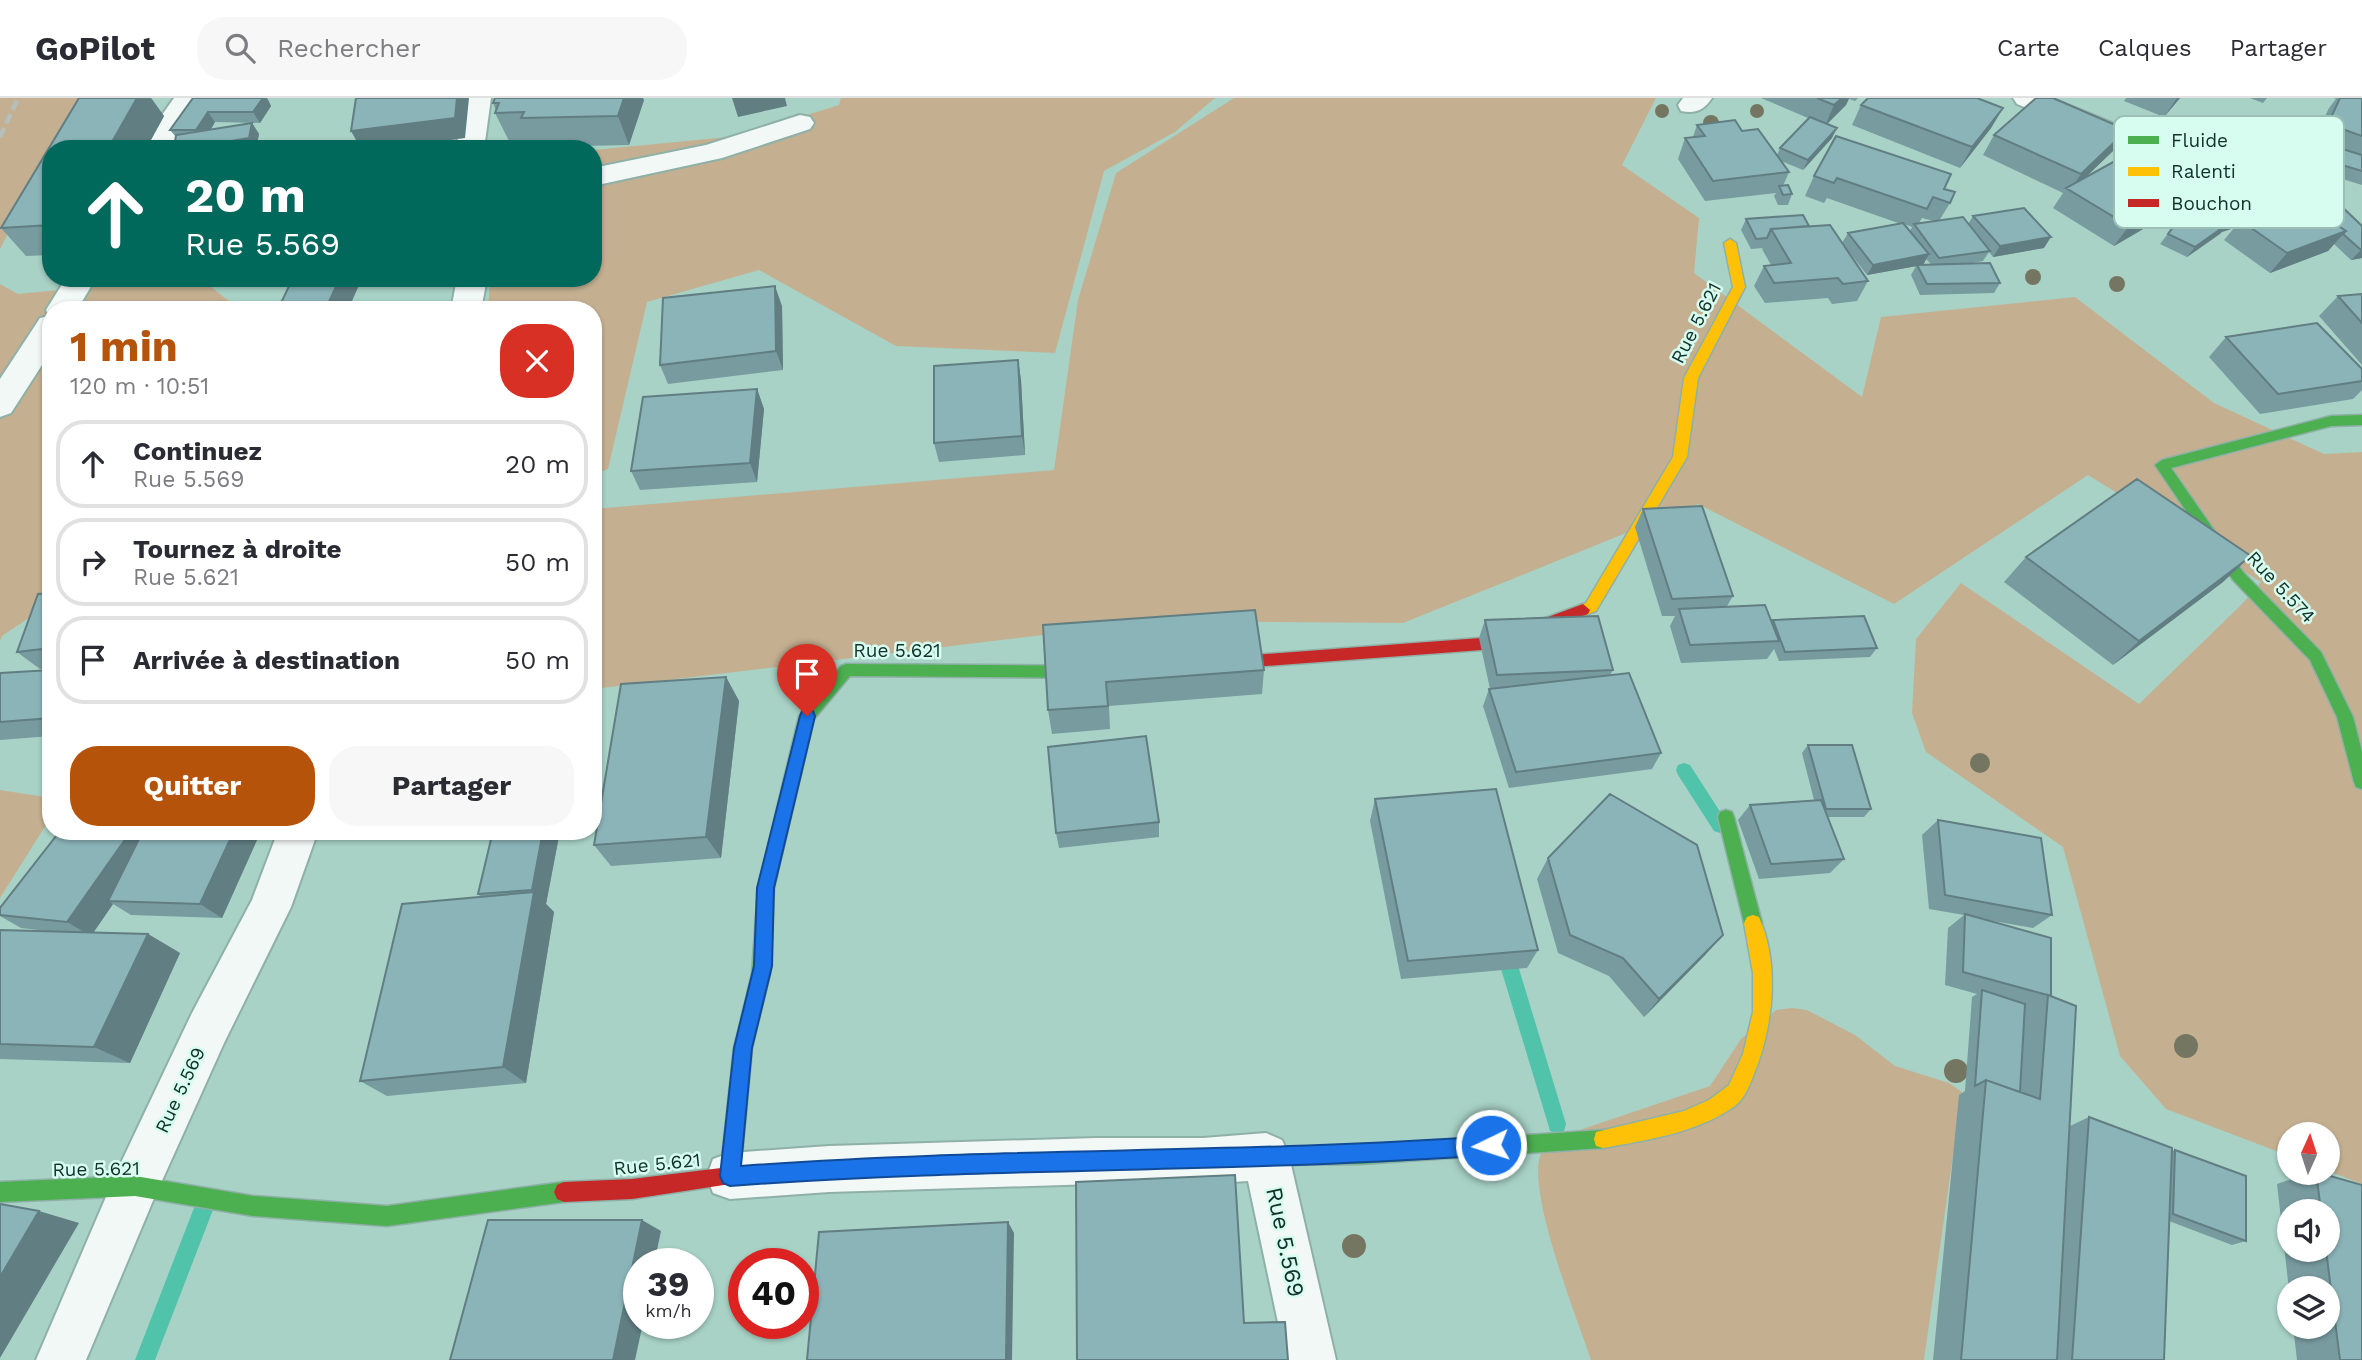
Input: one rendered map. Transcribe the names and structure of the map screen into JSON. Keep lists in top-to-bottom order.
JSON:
{
  "streets": {
    "street": ["Rue 5.621", "Rue 5.574", "Rue 5.569"]
  },
  "crossings": [
    ["Rue 5.621", "Rue 5.569"]
  ],
  "legend": ["Fluide", "Ralenti", "Bouchon"],
  "north": "top",
  "page": {
    "header": "GoPilot",
    "search": "Rechercher",
    "nav": ["Carte", "Calques", "Partager"],
    "turn": ["20 m", "Rue 5.569"],
    "heading": ["1 min", "120 m · 10:51"],
    "list": [
      {
        "name": "Continuez",
        "note": "Rue 5.569",
        "value": "20 m"
      },
      {
        "name": "Tournez à droite",
        "note": "Rue 5.621",
        "value": "50 m"
      },
      {
        "name": "Arrivée à destination",
        "value": "50 m"
      }
    ],
    "buttons": ["Quitter", "Partager"],
    "speed": "39 km/h",
    "limit": "40"
  }
}
